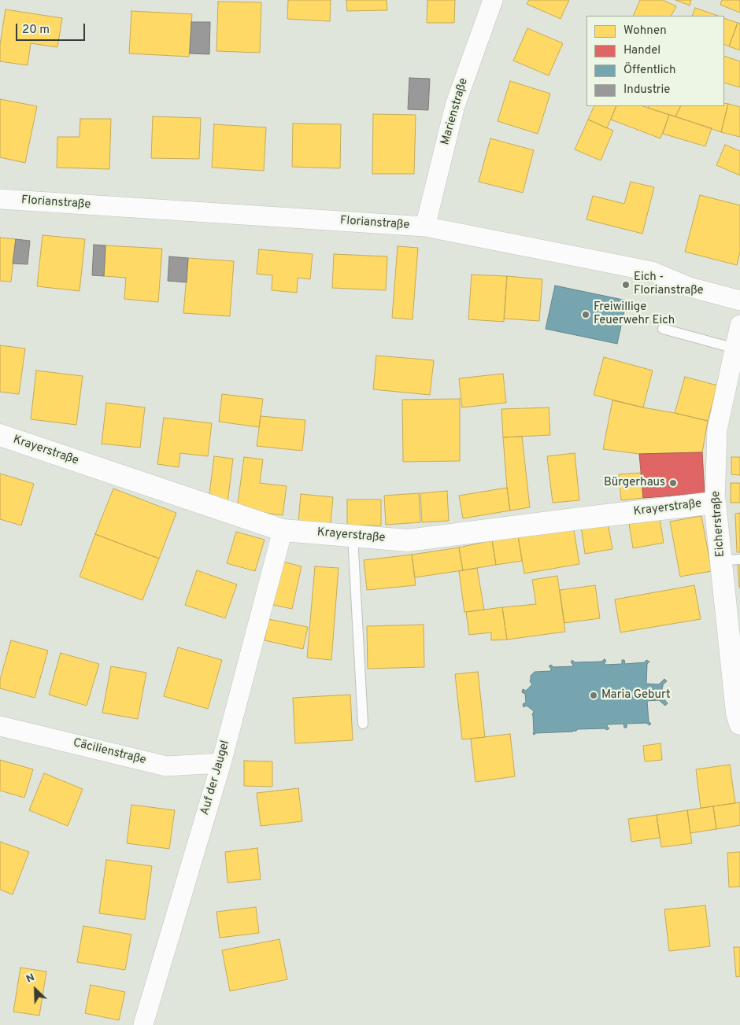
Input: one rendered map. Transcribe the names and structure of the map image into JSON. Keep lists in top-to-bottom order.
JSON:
{
  "streets": {
    "street": [
      "Marienstraße",
      "Florianstraße",
      "Krayerstraße",
      "Eicherstraße",
      "Cäcilienstraße",
      "Auf der Jaugel"
    ]
  },
  "crossings": [
    ["Marienstraße", "Florianstraße"],
    ["Krayerstraße", "Eicherstraße"],
    ["Krayerstraße", "Auf der Jaugel"],
    ["Cäcilienstraße", "Auf der Jaugel"]
  ],
  "places": [
    "Eich - Florianstraße",
    "Freiwillige Feuerwehr Eich",
    "Bürgerhaus",
    "Maria Geburt"
  ],
  "legend": [
    "Wohnen",
    "Handel",
    "Öffentlich",
    "Industrie"
  ],
  "scale_bar": "20 m",
  "north": "top left"
}
